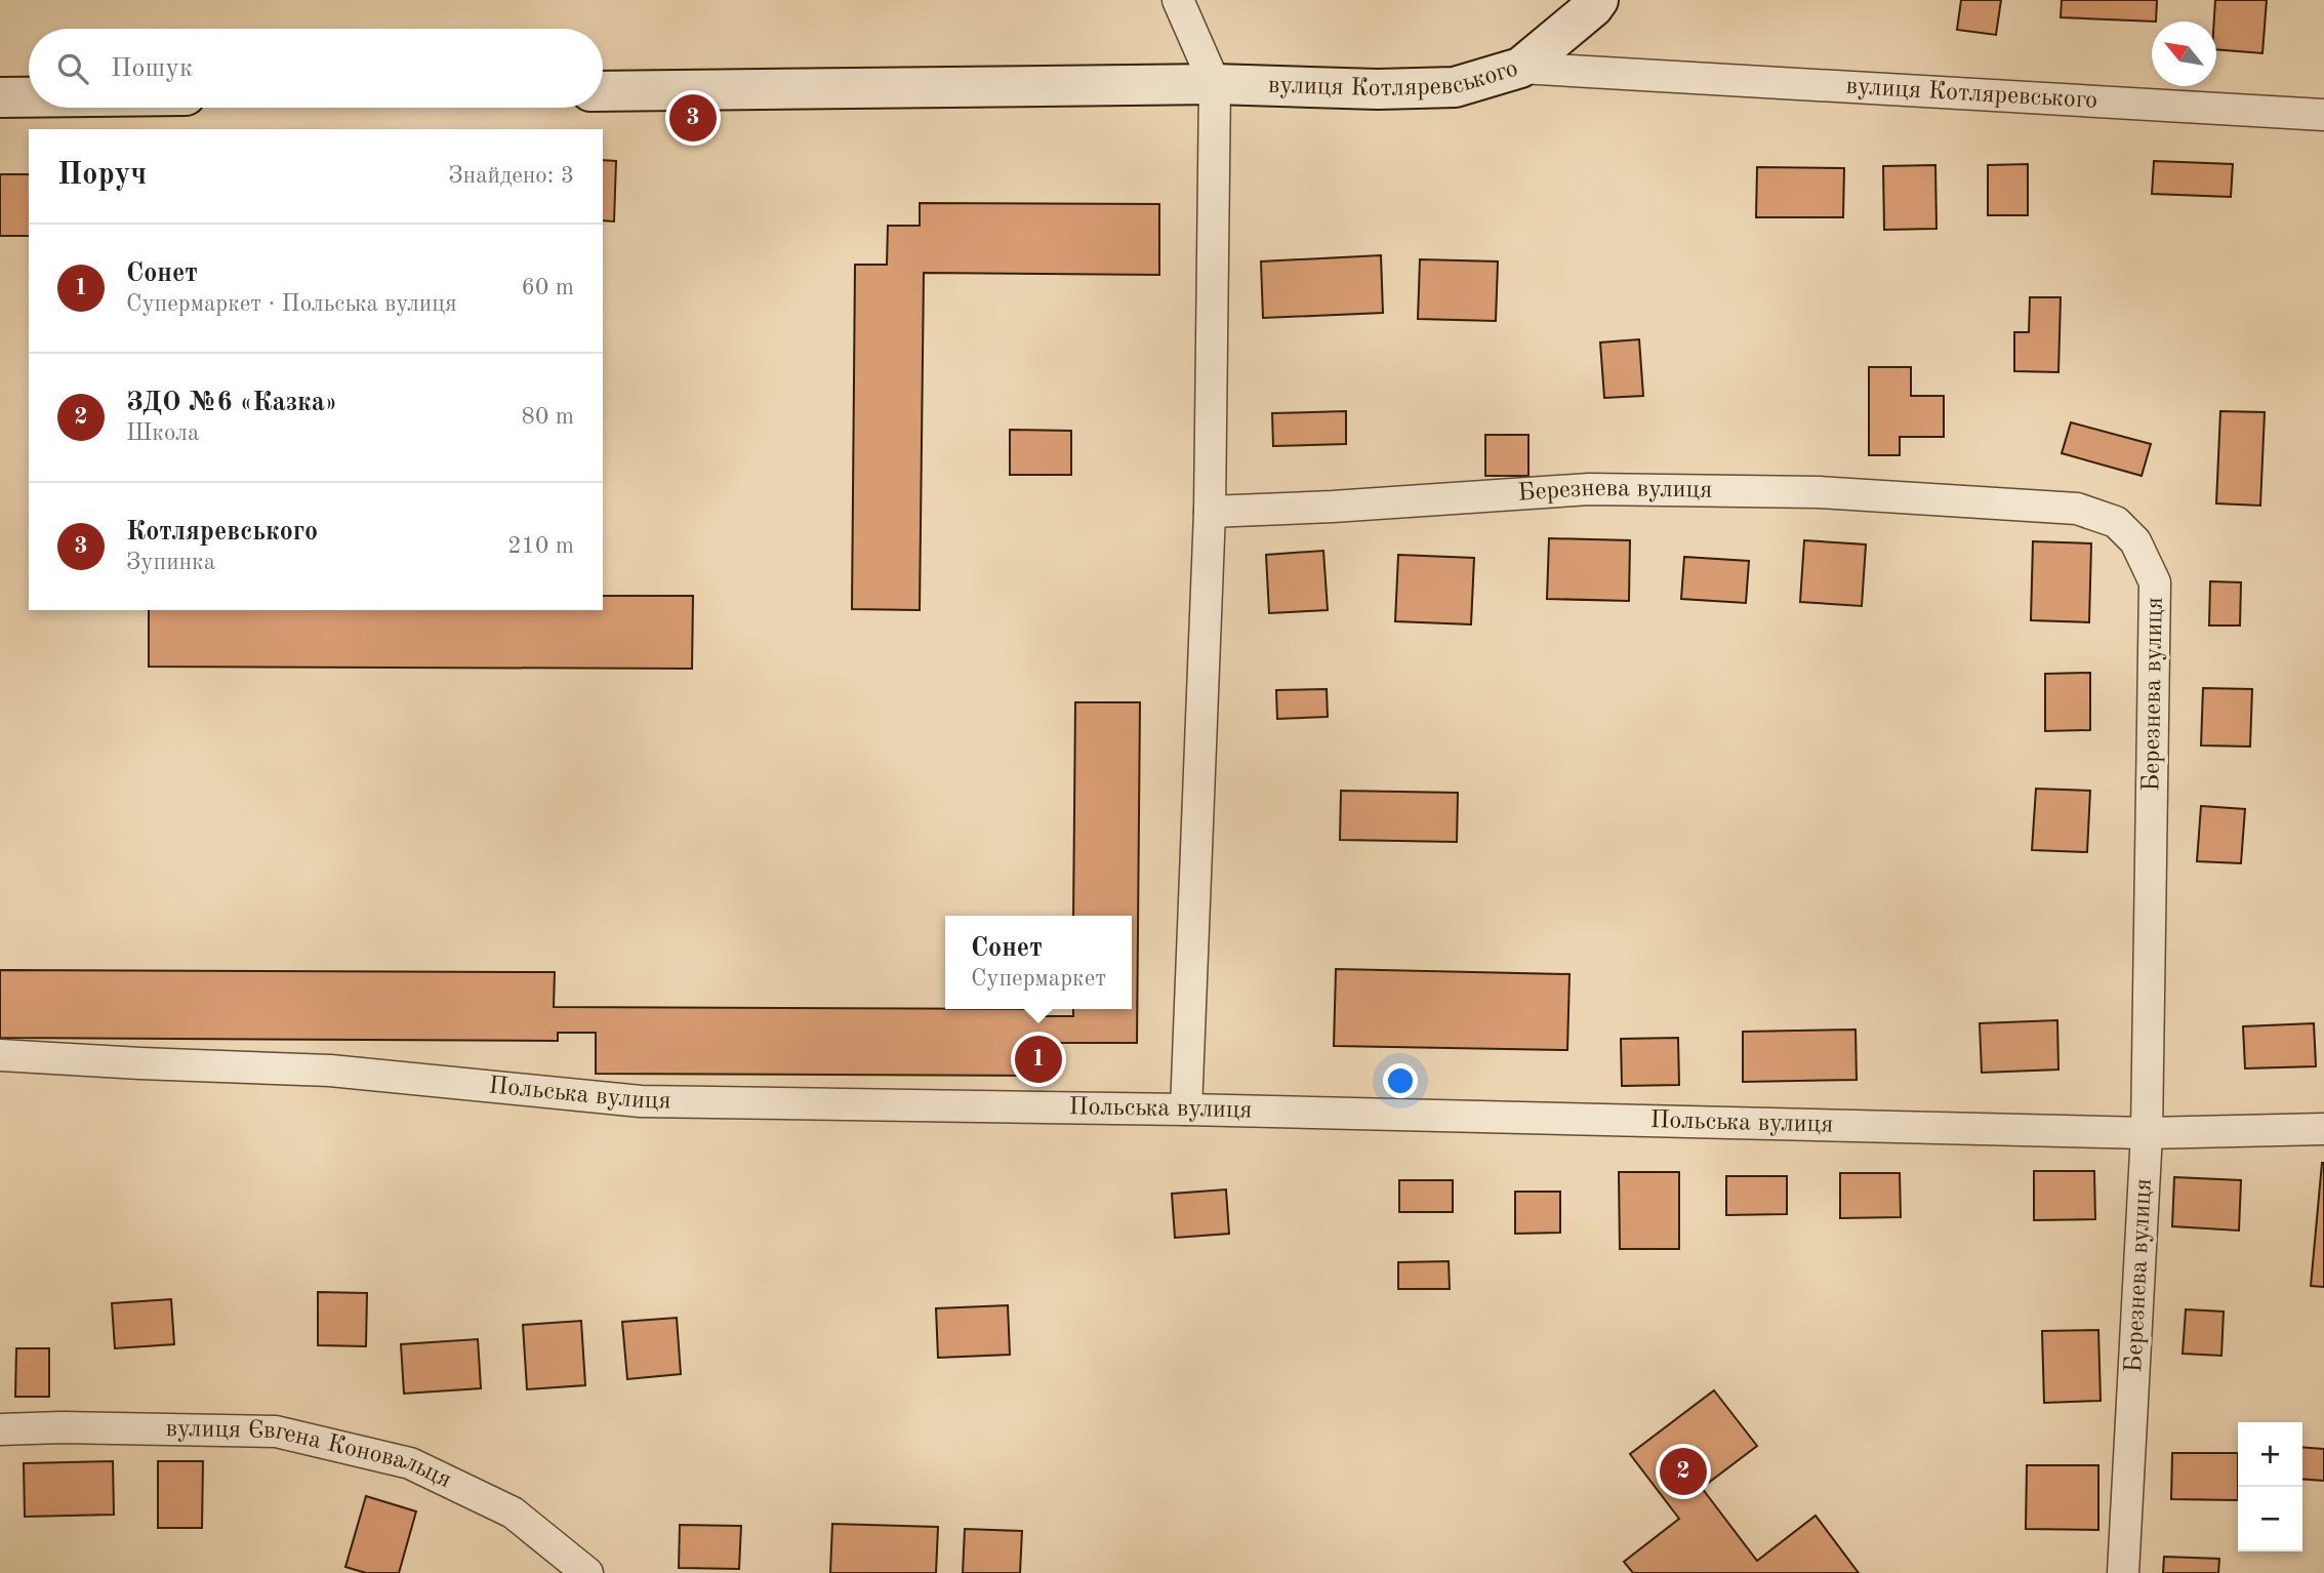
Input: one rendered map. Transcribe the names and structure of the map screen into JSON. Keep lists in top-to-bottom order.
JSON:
{
  "streets": {
    "main road": ["вулиця Котляревського"],
    "street": ["Березнева вулиця", "Польська вулиця", "вулиця Євгена Коновальця"]
  },
  "crossings": [
    ["Березнева вулиця", "Польська вулиця"]
  ],
  "north": "top left",
  "page": {
    "search": "Пошук",
    "pins": ["3", "1", "2"],
    "heading": ["Поруч", "Знайдено: 3"],
    "list": [
      {
        "mark": "1",
        "name": "Сонет",
        "note": "Супермаркет · Польська вулиця",
        "value": "60 m"
      },
      {
        "mark": "2",
        "name": "ЗДО №6 «Казка»",
        "note": "Школа",
        "value": "80 m"
      },
      {
        "mark": "3",
        "name": "Котляревського",
        "note": "Зупинка",
        "value": "210 m"
      }
    ],
    "popup": ["Сонет", "Супермаркет"],
    "map_buttons": ["+", "−"]
  }
}
